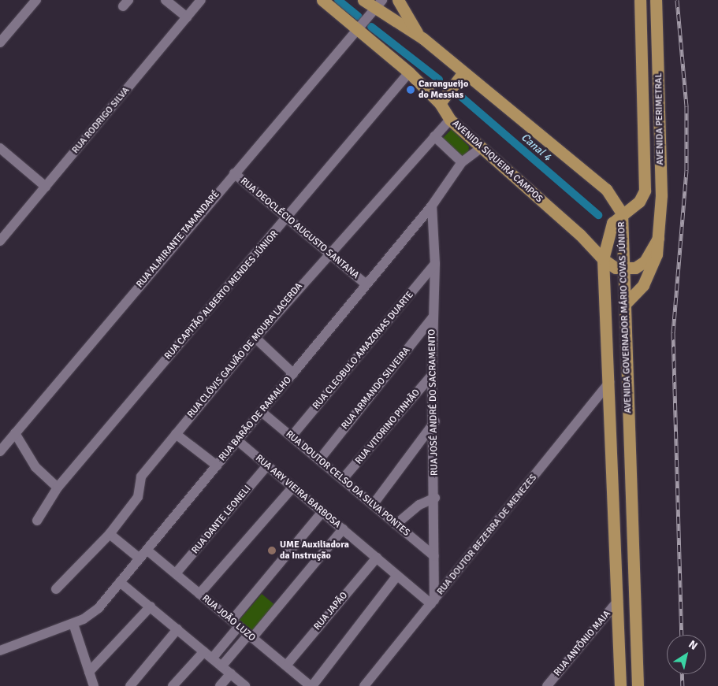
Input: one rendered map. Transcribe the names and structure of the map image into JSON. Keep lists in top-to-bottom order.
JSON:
{
  "streets": {
    "main road": ["AVENIDA PERIMETRAL", "AVENIDA SIQUEIRA CAMPOS", "AVENIDA GOVERNADOR MÁRIO COVAS JÚNIOR"],
    "street": [
      "RUA RODRIGO SILVA",
      "RUA DEOCLÉCIO AUGUSTO SANTANA",
      "RUA ALMIRANTE TAMANDARÉ",
      "RUA CAPITÃO ALBERTO MENDES JÚNIOR",
      "RUA CLÓVIS GALVÃO DE MOURA LACERDA",
      "RUA CLEOBULO AMAZONAS DUARTE",
      "RUA ARMANDO SILVEIRA",
      "RUA JOSÉ ANDRÉ DO SACRAMENTO",
      "RUA BARÃO DE RAMALHO",
      "RUA VITORINO PINHÃO",
      "RUA DOUTOR CELSO DA SILVA PONTES",
      "RUA ARY VIEIRA BARBOSA",
      "RUA DANTE LEONELI",
      "RUA DOUTOR BEZERRA DE MENEZES",
      "RUA JAPÃO",
      "RUA JOÃO LUZO",
      "RUA ANTÔNIO MAIA"
    ]
  },
  "crossings": [
    ["AVENIDA PERIMETRAL", "AVENIDA GOVERNADOR MÁRIO COVAS JÚNIOR"],
    ["AVENIDA SIQUEIRA CAMPOS", "RUA ALMIRANTE TAMANDARÉ"],
    ["AVENIDA SIQUEIRA CAMPOS", "RUA CAPITÃO ALBERTO MENDES JÚNIOR"],
    ["AVENIDA SIQUEIRA CAMPOS", "AVENIDA GOVERNADOR MÁRIO COVAS JÚNIOR"],
    ["AVENIDA SIQUEIRA CAMPOS", "RUA CLÓVIS GALVÃO DE MOURA LACERDA"],
    ["AVENIDA SIQUEIRA CAMPOS", "RUA BARÃO DE RAMALHO"],
    ["RUA DEOCLÉCIO AUGUSTO SANTANA", "RUA ALMIRANTE TAMANDARÉ"],
    ["RUA DEOCLÉCIO AUGUSTO SANTANA", "RUA CAPITÃO ALBERTO MENDES JÚNIOR"],
    ["RUA DEOCLÉCIO AUGUSTO SANTANA", "RUA CLÓVIS GALVÃO DE MOURA LACERDA"],
    ["RUA DEOCLÉCIO AUGUSTO SANTANA", "RUA BARÃO DE RAMALHO"],
    ["AVENIDA GOVERNADOR MÁRIO COVAS JÚNIOR", "RUA DOUTOR BEZERRA DE MENEZES"],
    ["AVENIDA GOVERNADOR MÁRIO COVAS JÚNIOR", "RUA ANTÔNIO MAIA"],
    ["RUA CLEOBULO AMAZONAS DUARTE", "RUA JOSÉ ANDRÉ DO SACRAMENTO"],
    ["RUA CLEOBULO AMAZONAS DUARTE", "RUA DOUTOR CELSO DA SILVA PONTES"],
    ["RUA ARMANDO SILVEIRA", "RUA JOSÉ ANDRÉ DO SACRAMENTO"],
    ["RUA ARMANDO SILVEIRA", "RUA DOUTOR CELSO DA SILVA PONTES"],
    ["RUA JOSÉ ANDRÉ DO SACRAMENTO", "RUA BARÃO DE RAMALHO"],
    ["RUA JOSÉ ANDRÉ DO SACRAMENTO", "RUA VITORINO PINHÃO"],
    ["RUA JOSÉ ANDRÉ DO SACRAMENTO", "RUA DOUTOR CELSO DA SILVA PONTES"],
    ["RUA JOSÉ ANDRÉ DO SACRAMENTO", "RUA ARY VIEIRA BARBOSA"],
    ["RUA JOSÉ ANDRÉ DO SACRAMENTO", "RUA DOUTOR BEZERRA DE MENEZES"],
    ["RUA BARÃO DE RAMALHO", "RUA DOUTOR CELSO DA SILVA PONTES"],
    ["RUA BARÃO DE RAMALHO", "RUA ARY VIEIRA BARBOSA"],
    ["RUA BARÃO DE RAMALHO", "RUA JOÃO LUZO"],
    ["RUA VITORINO PINHÃO", "RUA DOUTOR CELSO DA SILVA PONTES"],
    ["RUA ARY VIEIRA BARBOSA", "RUA DANTE LEONELI"],
    ["RUA ARY VIEIRA BARBOSA", "RUA DOUTOR BEZERRA DE MENEZES"],
    ["RUA ARY VIEIRA BARBOSA", "RUA JAPÃO"],
    ["RUA DANTE LEONELI", "RUA JOÃO LUZO"],
    ["RUA JAPÃO", "RUA JOÃO LUZO"]
  ],
  "water": ["Canal 4"],
  "places": ["Carangueijo do Messias", "UME Auxiliadora da Instrução"],
  "north": "top right"
}
